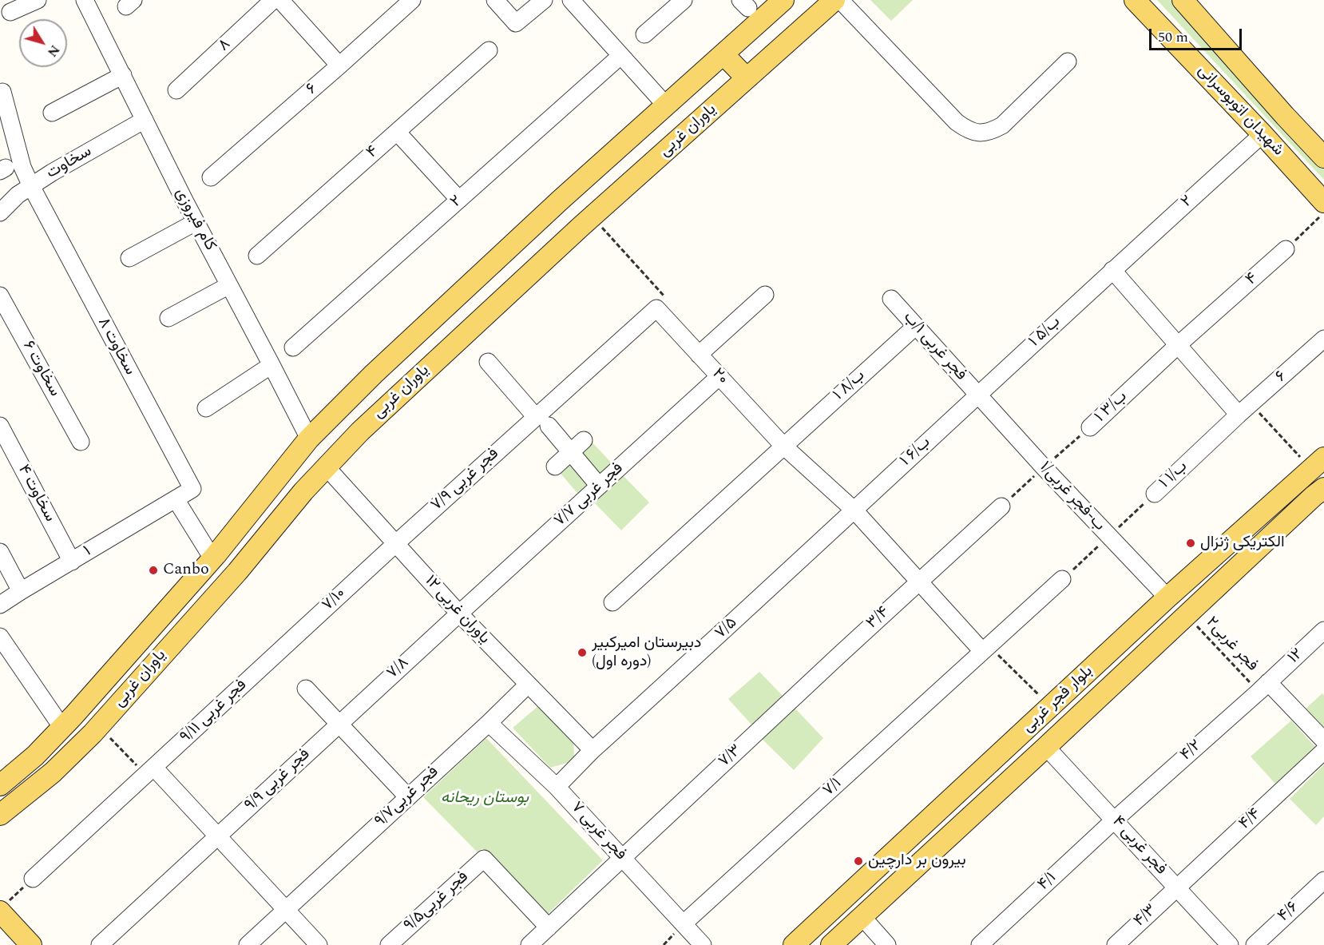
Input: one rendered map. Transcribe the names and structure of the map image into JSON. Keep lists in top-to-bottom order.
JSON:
{
  "streets": {
    "main road": ["شهیدان اتوبوسرانی", "یاوران غربی", "بلوار فجر غربی"],
    "street": [
      "۸",
      "۶",
      "۴",
      "سخاوت",
      "۲",
      "کام فیروزی",
      "۱ ب/۵",
      "سخاوت ۸",
      "فجر غربی ۱/ب",
      "سخاوت ۶",
      "۲۰",
      "۱ ب/۸",
      "۱ ب/۳",
      "۱ ب/۶",
      "۱ ب/۱",
      "۷/۹ فجر غربی",
      "سخاوت ۴",
      "۷/۷ فجر غربی",
      "۱/ب-فجر غربی",
      "۱",
      "۷/۱۰",
      "۱۲ یاوران غربی",
      "۳/۴",
      "۷/۵",
      "۱۲",
      "۷/۸",
      "۹/۱۱ فجر غربی",
      "۴/۲",
      "۷/۳",
      "۹/۹ فجر غربی",
      "۷/۱",
      "فجر غربی۹/۷",
      "۴/۴",
      "۷ فجر غربی",
      "۴ فجر غربی",
      "۴/۱",
      "فجر غربی۹/۵",
      "۴/۶",
      "۴/۳"
    ],
    "path": ["فجر غربی۲"]
  },
  "crossings": [
    ["۶", "۱ ب/۱"],
    ["شهیدان اتوبوسرانی", "۲"],
    ["یاوران غربی", "کام فیروزی"],
    ["یاوران غربی", "۱۲ یاوران غربی"],
    ["۴", "۱ ب/۳"],
    ["سخاوت", "کام فیروزی"],
    ["سخاوت", "سخاوت ۸"],
    ["۲", "۱ ب/۵"],
    ["۱ ب/۵", "فجر غربی ۱/ب"],
    ["۱ ب/۵", "۱ ب/۶"],
    ["۱ ب/۵", "۱/ب-فجر غربی"],
    ["سخاوت ۸", "۱"],
    ["فجر غربی ۱/ب", "۱ ب/۸"],
    ["فجر غربی ۱/ب", "۱ ب/۶"],
    ["فجر غربی ۱/ب", "۱/ب-فجر غربی"],
    ["۲۰", "۱ ب/۸"],
    ["۲۰", "۱ ب/۶"],
    ["۲۰", "۷/۹ فجر غربی"],
    ["۲۰", "۷/۷ فجر غربی"],
    ["۲۰", "۳/۴"],
    ["۲۰", "۷/۵"],
    ["۲۰", "۷/۱"],
    ["۱ ب/۳", "۱/ب-فجر غربی"],
    ["۱ ب/۳", "۳/۴"],
    ["۱ ب/۶", "۱/ب-فجر غربی"],
    ["۱ ب/۶", "۷/۵"],
    ["۱ ب/۱", "۱/ب-فجر غربی"],
    ["۱ ب/۱", "۷/۱"],
    ["۷/۹ فجر غربی", "۷/۱۰"],
    ["۷/۹ فجر غربی", "۱۲ یاوران غربی"],
    ["سخاوت ۴", "۱"],
    ["۷/۷ فجر غربی", "۱۲ یاوران غربی"],
    ["۷/۷ فجر غربی", "۷/۸"],
    ["۱/ب-فجر غربی", "بلوار فجر غربی"],
    ["۷/۱۰", "۱۲ یاوران غربی"],
    ["۷/۱۰", "۹/۱۱ فجر غربی"],
    ["۱۲ یاوران غربی", "۷/۵"],
    ["۱۲ یاوران غربی", "۷/۸"],
    ["۱۲ یاوران غربی", "فجر غربی۹/۷"],
    ["۳/۴", "۷/۳"],
    ["۷/۵", "۷ فجر غربی"],
    ["فجر غربی۲", "۱۲"],
    ["فجر غربی۲", "بلوار فجر غربی"],
    ["فجر غربی۲", "۴/۲"],
    ["۱۲", "۴/۲"],
    ["۷/۸", "۹/۹ فجر غربی"],
    ["بلوار فجر غربی", "۴ فجر غربی"],
    ["۴/۲", "۴ فجر غربی"],
    ["۴/۲", "۴/۱"],
    ["۷/۳", "۷ فجر غربی"],
    ["۷/۳", "فجر غربی۹/۵"],
    ["۷/۱", "۷ فجر غربی"],
    ["فجر غربی۹/۷", "۷ فجر غربی"],
    ["۴/۴", "۴ فجر غربی"],
    ["۴/۴", "۴/۳"],
    ["۴ فجر غربی", "۴/۱"],
    ["۴ فجر غربی", "۴/۳"]
  ],
  "parks": ["بوستان ریحانه"],
  "places": [
    "الکتریکی ژنرال",
    "Canbo",
    "دبیرستان امیرکبیر (دوره اول)",
    "بیرون بر دارچین"
  ],
  "scale_bar": "50 m",
  "north": "bottom right"
}
